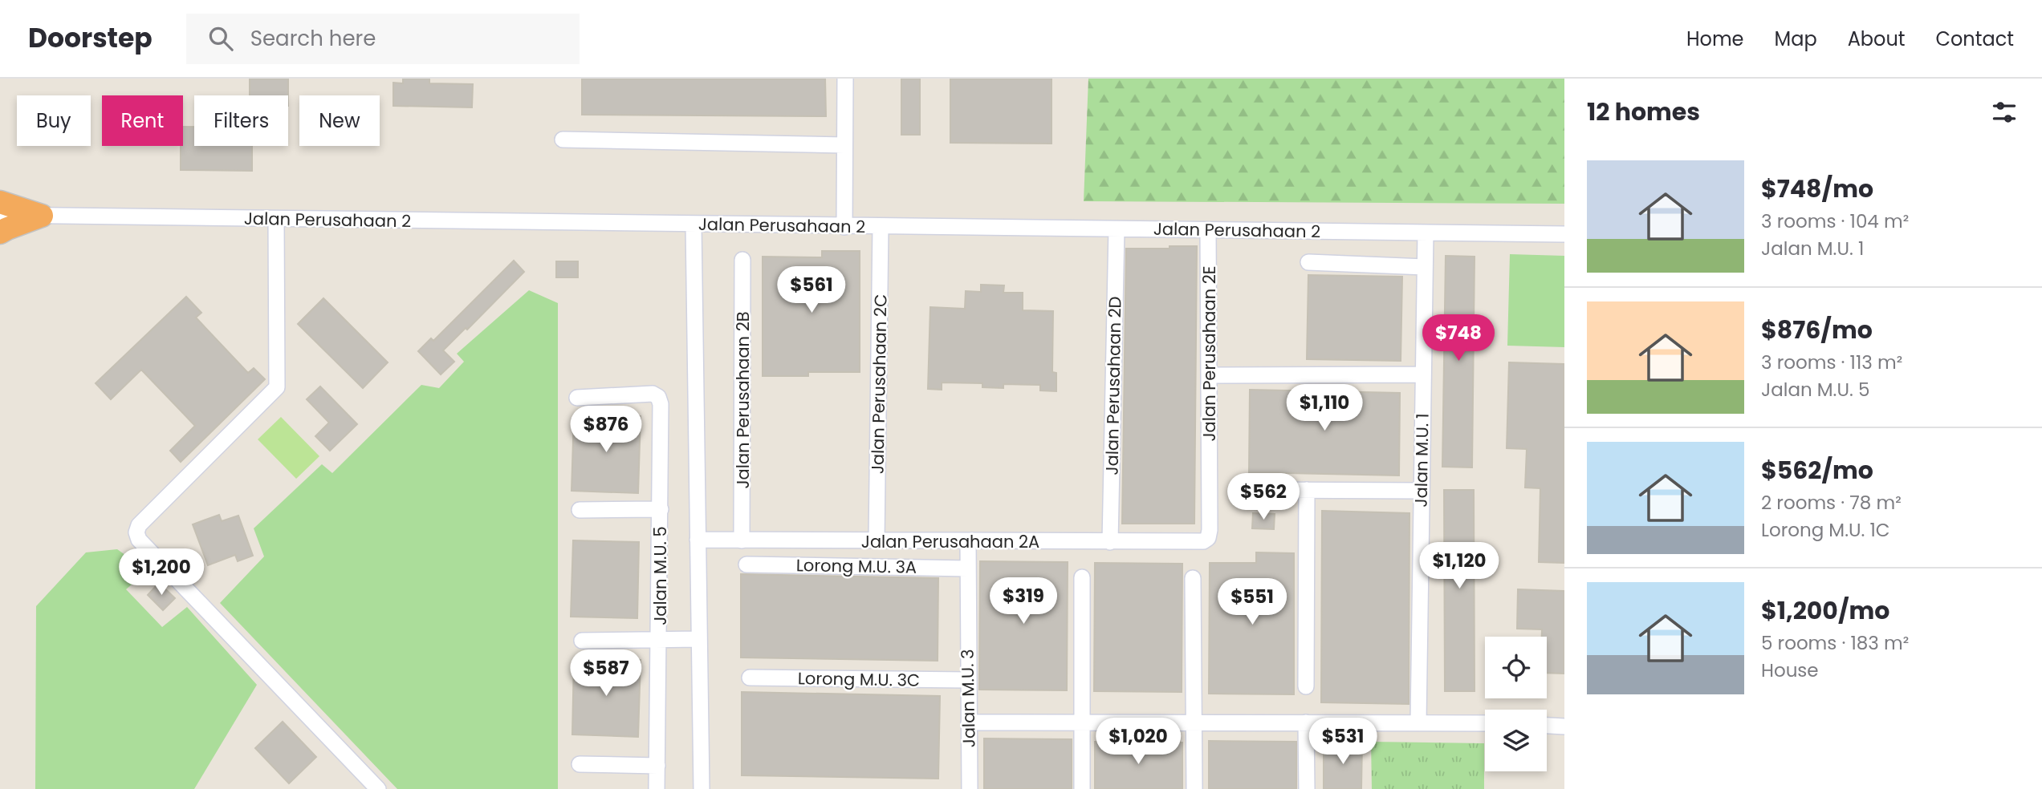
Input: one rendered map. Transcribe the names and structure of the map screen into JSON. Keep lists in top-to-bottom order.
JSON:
{
  "streets": {
    "street": [
      "Jalan Perusahaan 2",
      "Jalan Perusahaan 2E",
      "Jalan Perusahaan 2C",
      "Jalan Perusahaan 2D",
      "Jalan Perusahaan 2B",
      "Jalan M.U. 1",
      "Jalan Perusahaan 2A",
      "Lorong M.U. 3A",
      "Jalan M.U. 5",
      "Lorong M.U. 3C",
      "Jalan M.U. 3"
    ]
  },
  "crossings": [
    ["Jalan Perusahaan 2", "Jalan Perusahaan 2E"],
    ["Jalan Perusahaan 2", "Jalan Perusahaan 2C"],
    ["Jalan Perusahaan 2", "Jalan Perusahaan 2D"],
    ["Jalan Perusahaan 2", "Jalan M.U. 1"],
    ["Jalan Perusahaan 2E", "Jalan Perusahaan 2A"],
    ["Jalan Perusahaan 2C", "Jalan Perusahaan 2A"],
    ["Jalan Perusahaan 2D", "Jalan Perusahaan 2A"],
    ["Jalan Perusahaan 2B", "Jalan Perusahaan 2A"],
    ["Jalan Perusahaan 2A", "Jalan M.U. 3"],
    ["Lorong M.U. 3A", "Jalan M.U. 3"],
    ["Lorong M.U. 3C", "Jalan M.U. 3"]
  ],
  "page": {
    "header": "Doorstep",
    "search": "Search here",
    "nav": [
      "Home",
      "Map",
      "About",
      "Contact"
    ],
    "heading": "12 homes",
    "chip": [
      "Buy",
      "Rent",
      "Filters",
      "New"
    ],
    "list": [
      {
        "name": "$748/mo",
        "note": "3 rooms · 104 m² · Jalan M.U. 1"
      },
      {
        "name": "$876/mo",
        "note": "3 rooms · 113 m² · Jalan M.U. 5"
      },
      {
        "name": "$562/mo",
        "note": "2 rooms · 78 m² · Lorong M.U. 1C"
      },
      {
        "name": "$1,200/mo",
        "note": "5 rooms · 183 m² · House"
      }
    ],
    "price": [
      "$561",
      "$748",
      "$1,110",
      "$876",
      "$562",
      "$1,120",
      "$1,200",
      "$319",
      "$551",
      "$587",
      "$1,020",
      "$531"
    ]
  }
}
